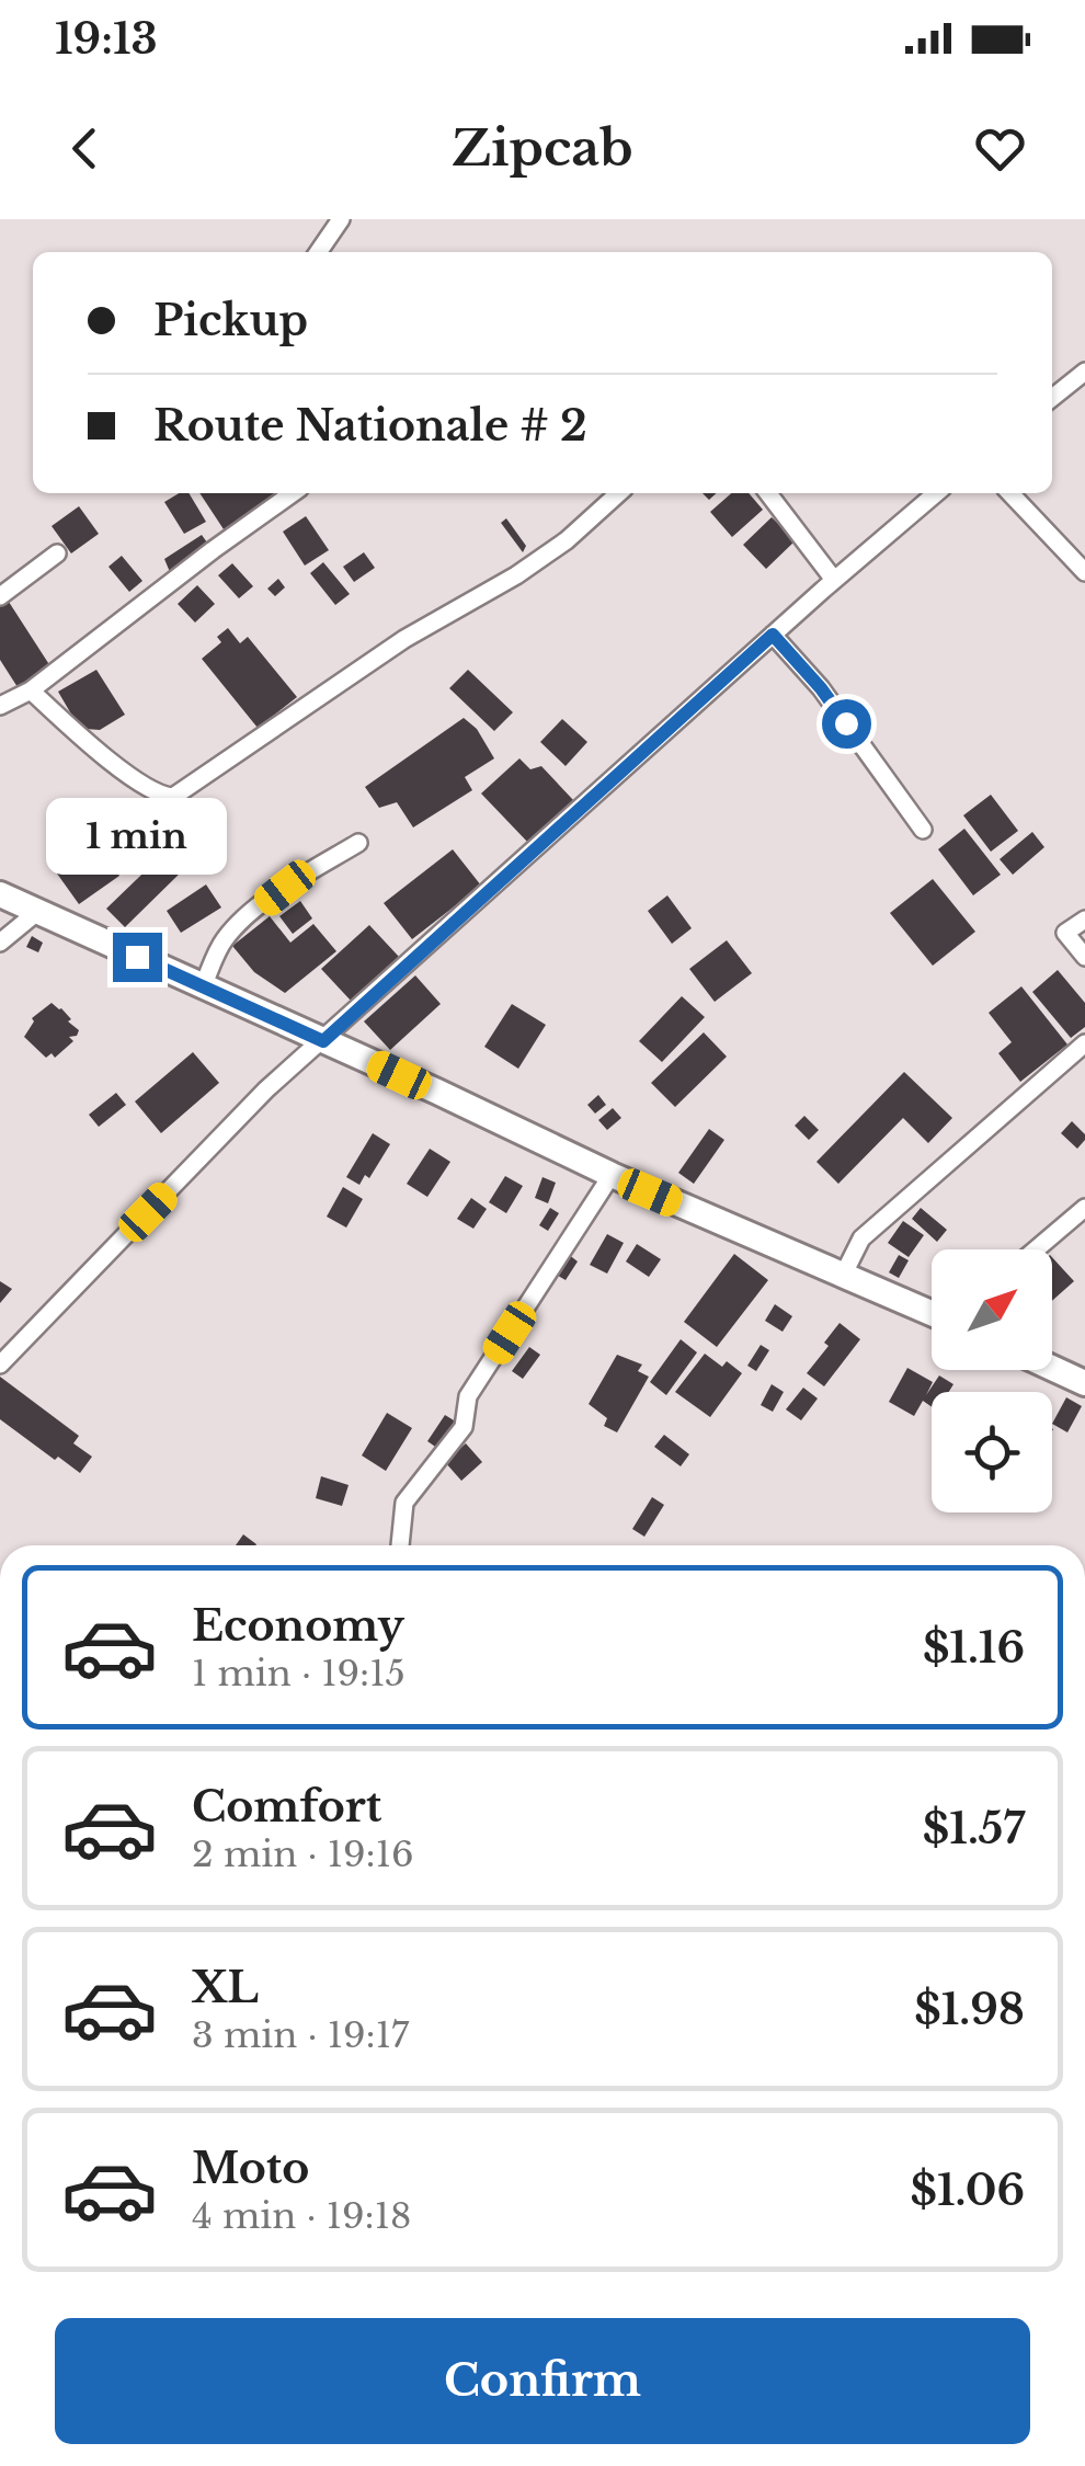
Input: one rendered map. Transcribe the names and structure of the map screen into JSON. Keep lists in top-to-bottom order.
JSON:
{
  "north": "top right",
  "page": {
    "status": "19:13",
    "header": "Zipcab",
    "banner": ["Pickup", "Route Nationale # 2"],
    "bubble": "1 min",
    "list": [
      {
        "name": "Economy",
        "note": "1 min · 19:15",
        "value": "$1.16"
      },
      {
        "name": "Comfort",
        "note": "2 min · 19:16",
        "value": "$1.57"
      },
      {
        "name": "XL",
        "note": "3 min · 19:17",
        "value": "$1.98"
      },
      {
        "name": "Moto",
        "note": "4 min · 19:18",
        "value": "$1.06"
      }
    ],
    "buttons": "Confirm"
  }
}
